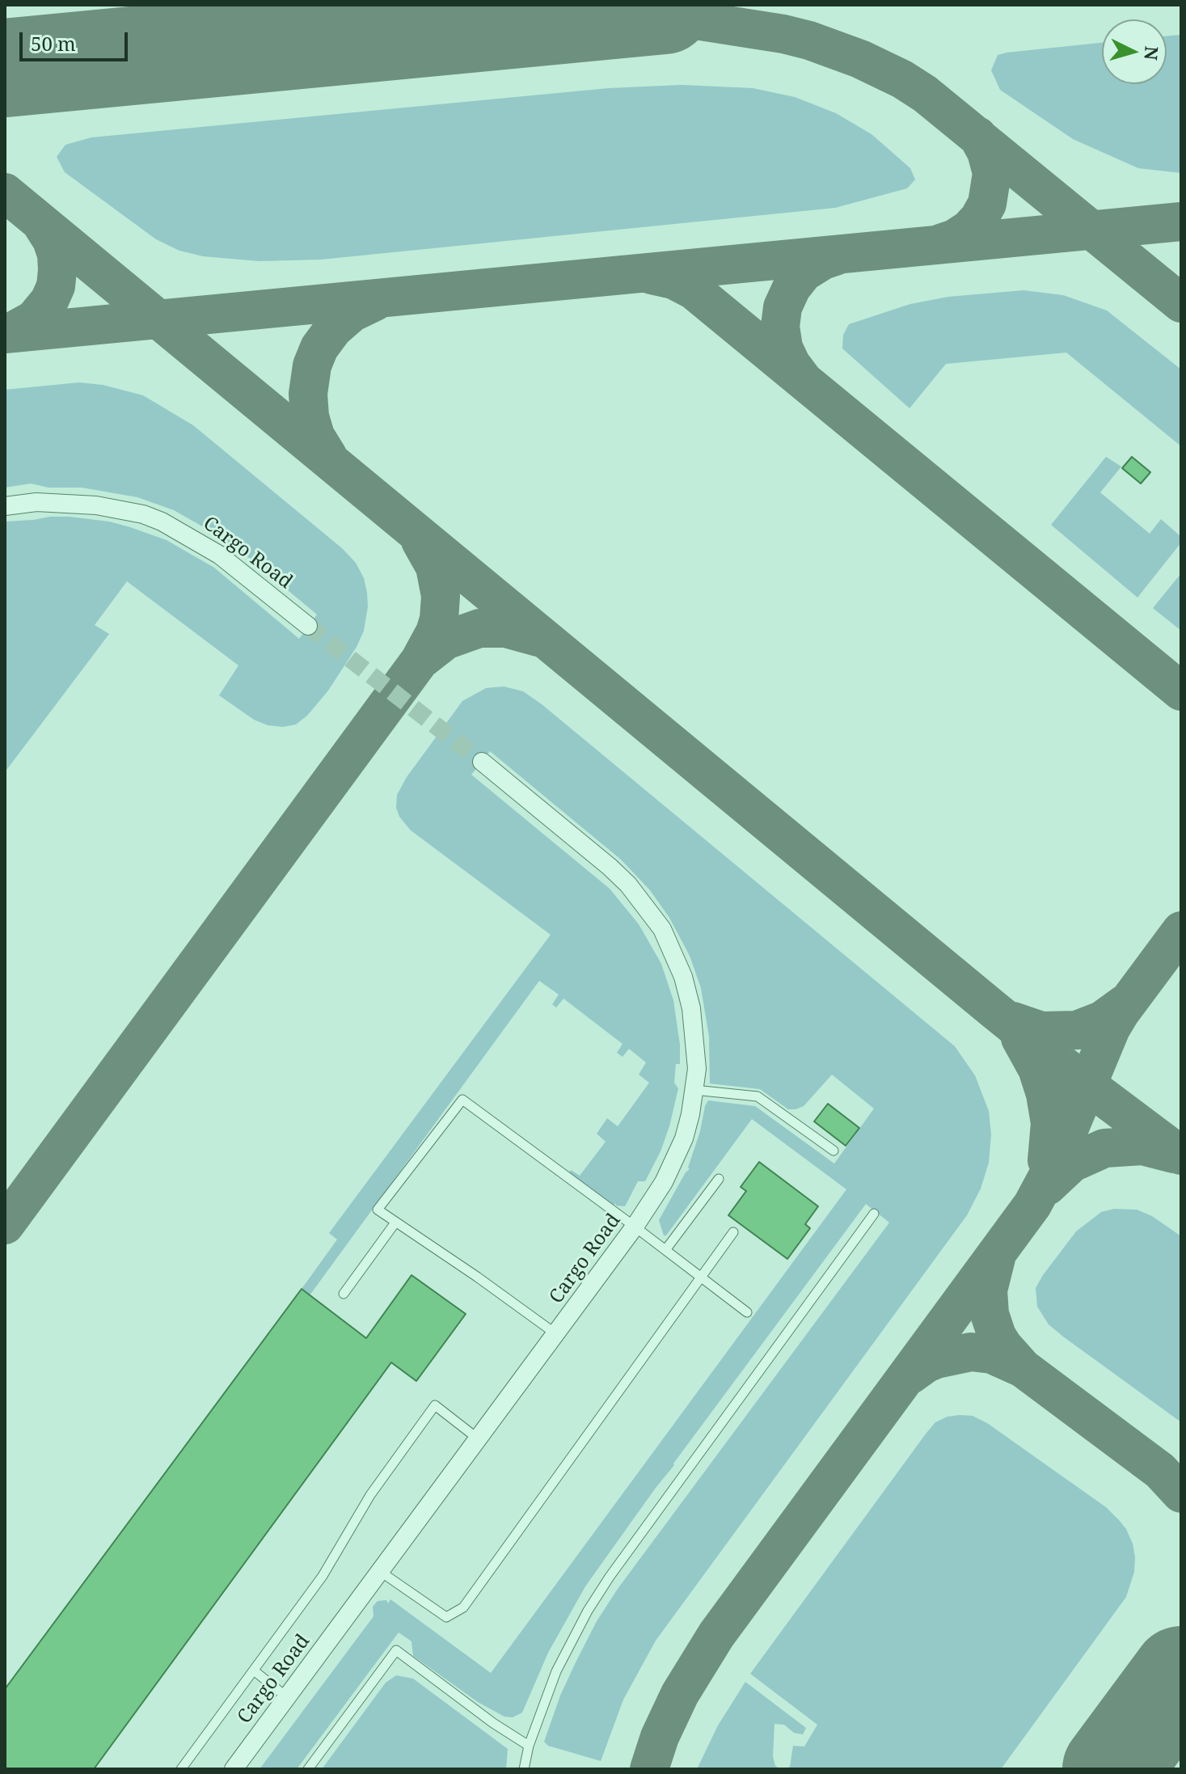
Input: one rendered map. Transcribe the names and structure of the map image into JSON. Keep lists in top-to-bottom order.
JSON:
{
  "streets": {
    "street": ["Cargo Road"]
  },
  "scale_bar": "50 m",
  "north": "right"
}
